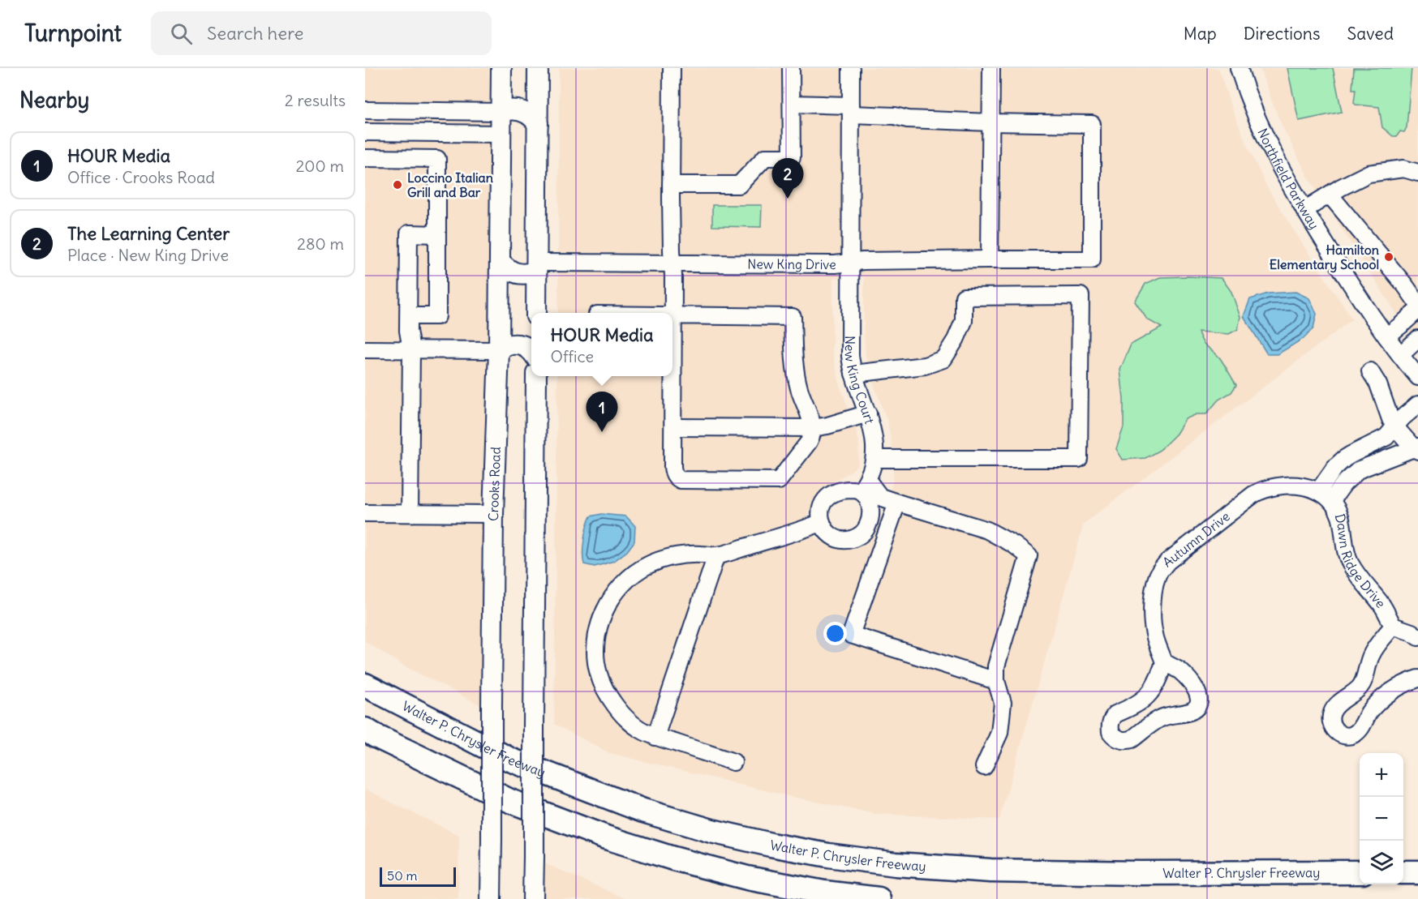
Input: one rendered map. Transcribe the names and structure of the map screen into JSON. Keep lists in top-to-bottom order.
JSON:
{
  "streets": {
    "highway": ["Walter P. Chrysler Freeway"],
    "main road": ["Crooks Road"],
    "street": [
      "Northfield Parkway",
      "New King Drive",
      "New King Court",
      "Autumn Drive",
      "Dawn Ridge Drive"
    ]
  },
  "crossings": [
    ["New King Drive", "New King Court"],
    ["Autumn Drive", "Dawn Ridge Drive"]
  ],
  "places": ["Loccino Italian Grill and Bar", "Hamilton Elementary School"],
  "scale_bar": "50 m",
  "page": {
    "header": "Turnpoint",
    "search": "Search here",
    "nav": ["Map", "Directions", "Saved"],
    "heading": ["Nearby", "2 results"],
    "list": [
      {
        "mark": "1",
        "name": "HOUR Media",
        "note": "Office · Crooks Road",
        "value": "200 m"
      },
      {
        "mark": "2",
        "name": "The Learning Center",
        "note": "Place · New King Drive",
        "value": "280 m"
      }
    ],
    "pins": ["2", "1"],
    "popup": ["HOUR Media", "Office"],
    "map_buttons": ["+", "−"],
    "scale": "50 m"
  }
}
